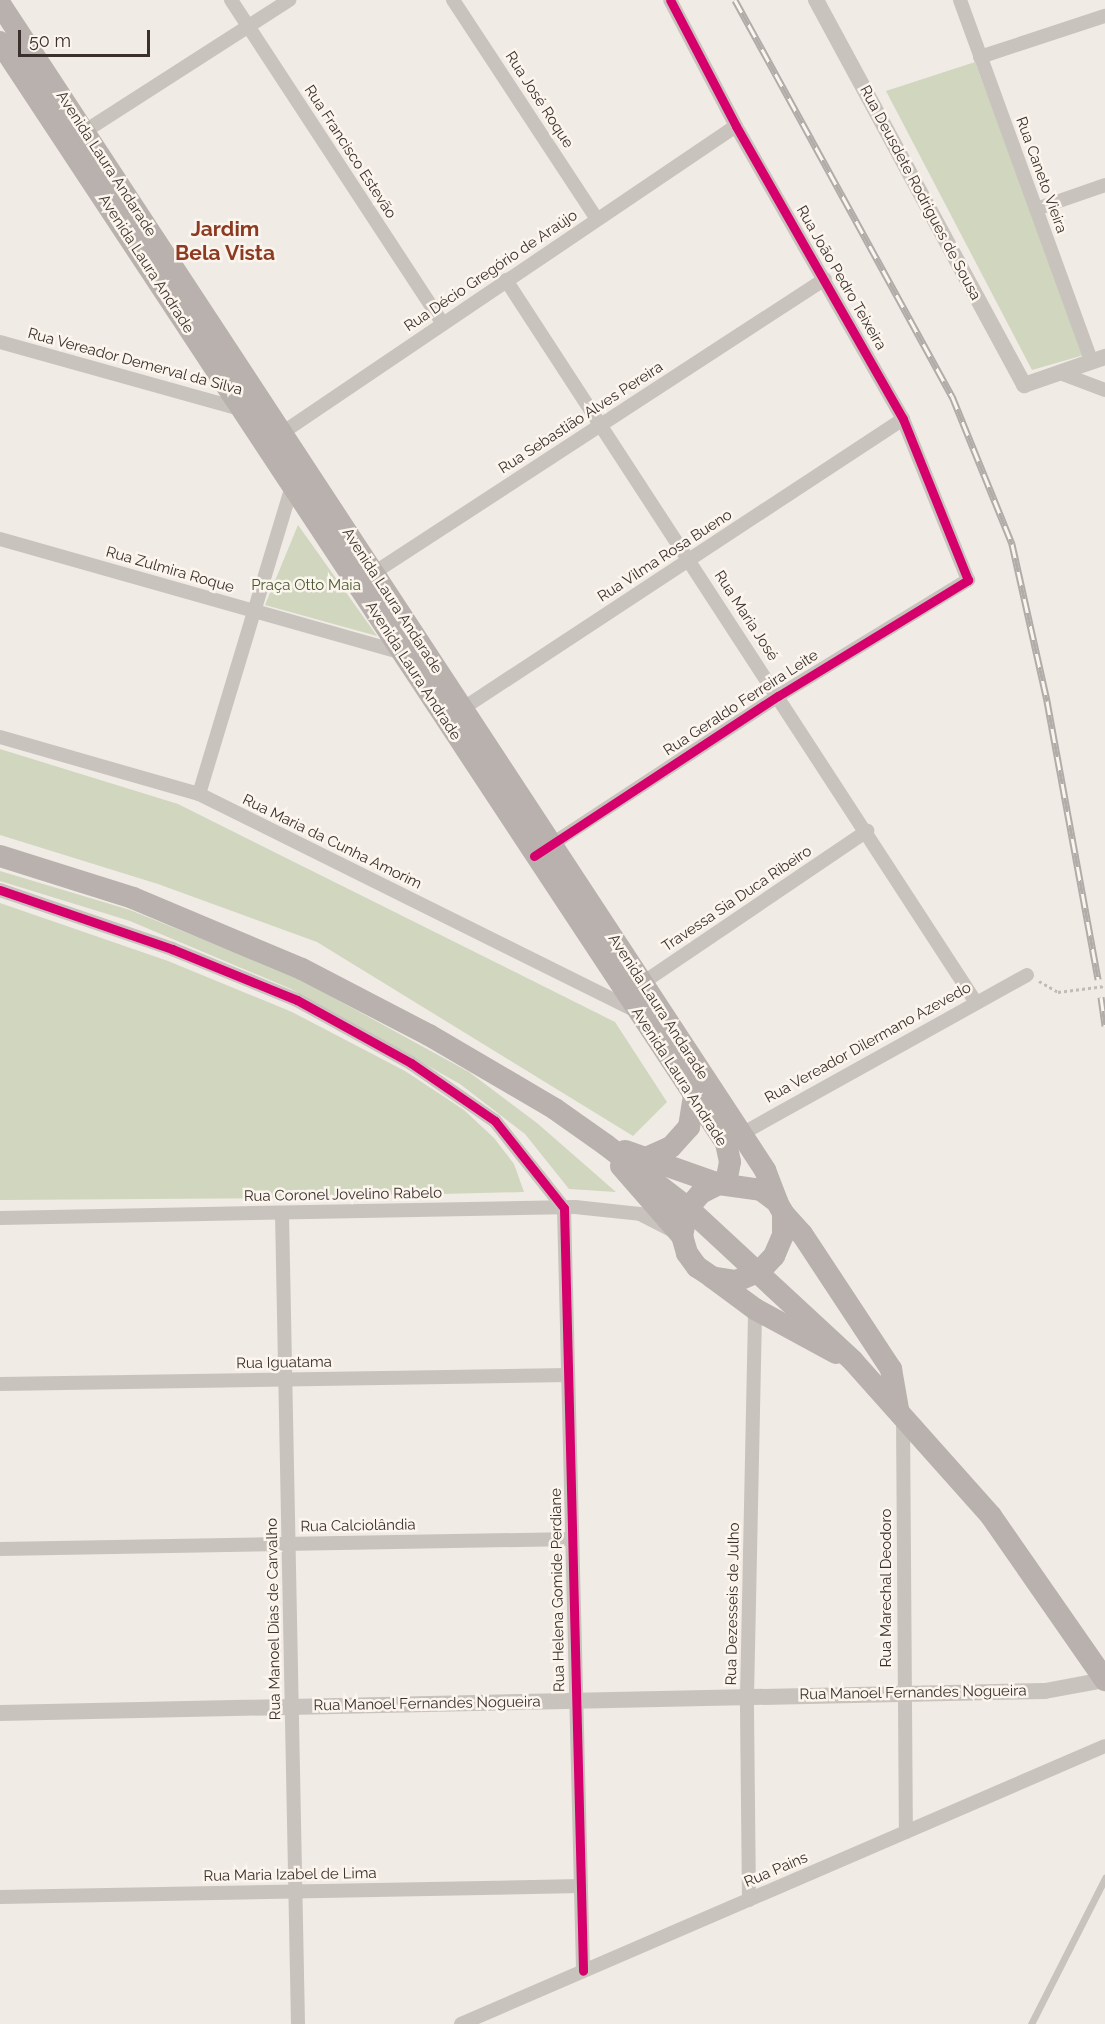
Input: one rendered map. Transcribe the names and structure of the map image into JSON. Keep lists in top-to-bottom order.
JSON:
{
  "streets": {
    "main road": ["Avenida Laura Andarade", "Avenida Laura Andrade"],
    "street": [
      "Rua José Roque",
      "Rua Francisco Estevão",
      "Rua Caneto Vieira",
      "Rua Deusdete Rodrigues de Sousa",
      "Rua Décio Gregório de Araújo",
      "Rua João Pedro Teixeira",
      "Rua Vereador Demerval da Silva",
      "Rua Sebastião Alves Pereira",
      "Rua Vilma Rosa Bueno",
      "Rua Zulmira Roque",
      "Rua Maria José",
      "Rua Geraldo Ferreira Leite",
      "Rua Maria da Cunha Amorim",
      "Travessa Sia Duca Ribeiro",
      "Rua Vereador Dilermano Azevedo",
      "Rua Coronel Jovelino Rabelo",
      "Rua Iguatama",
      "Rua Calciolândia",
      "Rua Marechal Deodoro",
      "Rua Helena Gomide Perdiane",
      "Rua Dezesseis de Julho",
      "Rua Manoel Dias de Carvalho",
      "Rua Manoel Fernandes Nogueira",
      "Rua Pains",
      "Rua Maria Izabel de Lima"
    ]
  },
  "crossings": [
    ["Rua José Roque", "Rua Décio Gregório de Araújo"],
    ["Rua Francisco Estevão", "Rua Décio Gregório de Araújo"],
    ["Avenida Laura Andarade", "Avenida Laura Andrade"],
    ["Avenida Laura Andarade", "Rua Décio Gregório de Araújo"],
    ["Avenida Laura Andarade", "Rua Vereador Demerval da Silva"],
    ["Avenida Laura Andarade", "Rua Sebastião Alves Pereira"],
    ["Avenida Laura Andarade", "Rua Vilma Rosa Bueno"],
    ["Avenida Laura Andarade", "Rua Geraldo Ferreira Leite"],
    ["Avenida Laura Andarade", "Rua Maria da Cunha Amorim"],
    ["Avenida Laura Andarade", "Travessa Sia Duca Ribeiro"],
    ["Avenida Laura Andarade", "Rua Vereador Dilermano Azevedo"],
    ["Avenida Laura Andrade", "Rua Décio Gregório de Araújo"],
    ["Avenida Laura Andrade", "Rua Sebastião Alves Pereira"],
    ["Avenida Laura Andrade", "Rua Vilma Rosa Bueno"],
    ["Avenida Laura Andrade", "Rua Zulmira Roque"],
    ["Avenida Laura Andrade", "Rua Maria da Cunha Amorim"],
    ["Avenida Laura Andrade", "Travessa Sia Duca Ribeiro"],
    ["Avenida Laura Andrade", "Rua Vereador Dilermano Azevedo"],
    ["Rua Décio Gregório de Araújo", "Rua João Pedro Teixeira"],
    ["Rua Décio Gregório de Araújo", "Rua Maria José"],
    ["Rua João Pedro Teixeira", "Rua Sebastião Alves Pereira"],
    ["Rua João Pedro Teixeira", "Rua Vilma Rosa Bueno"],
    ["Rua João Pedro Teixeira", "Rua Geraldo Ferreira Leite"],
    ["Rua Sebastião Alves Pereira", "Rua Maria José"],
    ["Rua Vilma Rosa Bueno", "Rua Maria José"],
    ["Rua Maria José", "Rua Geraldo Ferreira Leite"],
    ["Rua Maria José", "Travessa Sia Duca Ribeiro"],
    ["Rua Maria José", "Rua Vereador Dilermano Azevedo"],
    ["Rua Maria da Cunha Amorim", "Travessa Sia Duca Ribeiro"],
    ["Rua Coronel Jovelino Rabelo", "Rua Helena Gomide Perdiane"],
    ["Rua Coronel Jovelino Rabelo", "Rua Manoel Dias de Carvalho"],
    ["Rua Iguatama", "Rua Helena Gomide Perdiane"],
    ["Rua Iguatama", "Rua Manoel Dias de Carvalho"],
    ["Rua Calciolândia", "Rua Helena Gomide Perdiane"],
    ["Rua Calciolândia", "Rua Manoel Dias de Carvalho"],
    ["Rua Marechal Deodoro", "Rua Manoel Fernandes Nogueira"],
    ["Rua Marechal Deodoro", "Rua Pains"],
    ["Rua Helena Gomide Perdiane", "Rua Manoel Fernandes Nogueira"],
    ["Rua Helena Gomide Perdiane", "Rua Pains"],
    ["Rua Helena Gomide Perdiane", "Rua Maria Izabel de Lima"],
    ["Rua Dezesseis de Julho", "Rua Manoel Fernandes Nogueira"],
    ["Rua Dezesseis de Julho", "Rua Pains"],
    ["Rua Manoel Dias de Carvalho", "Rua Manoel Fernandes Nogueira"],
    ["Rua Manoel Dias de Carvalho", "Rua Maria Izabel de Lima"]
  ],
  "districts": ["Jardim Bela Vista"],
  "parks": ["Praça Otto Maia"],
  "scale_bar": "50 m"
}
